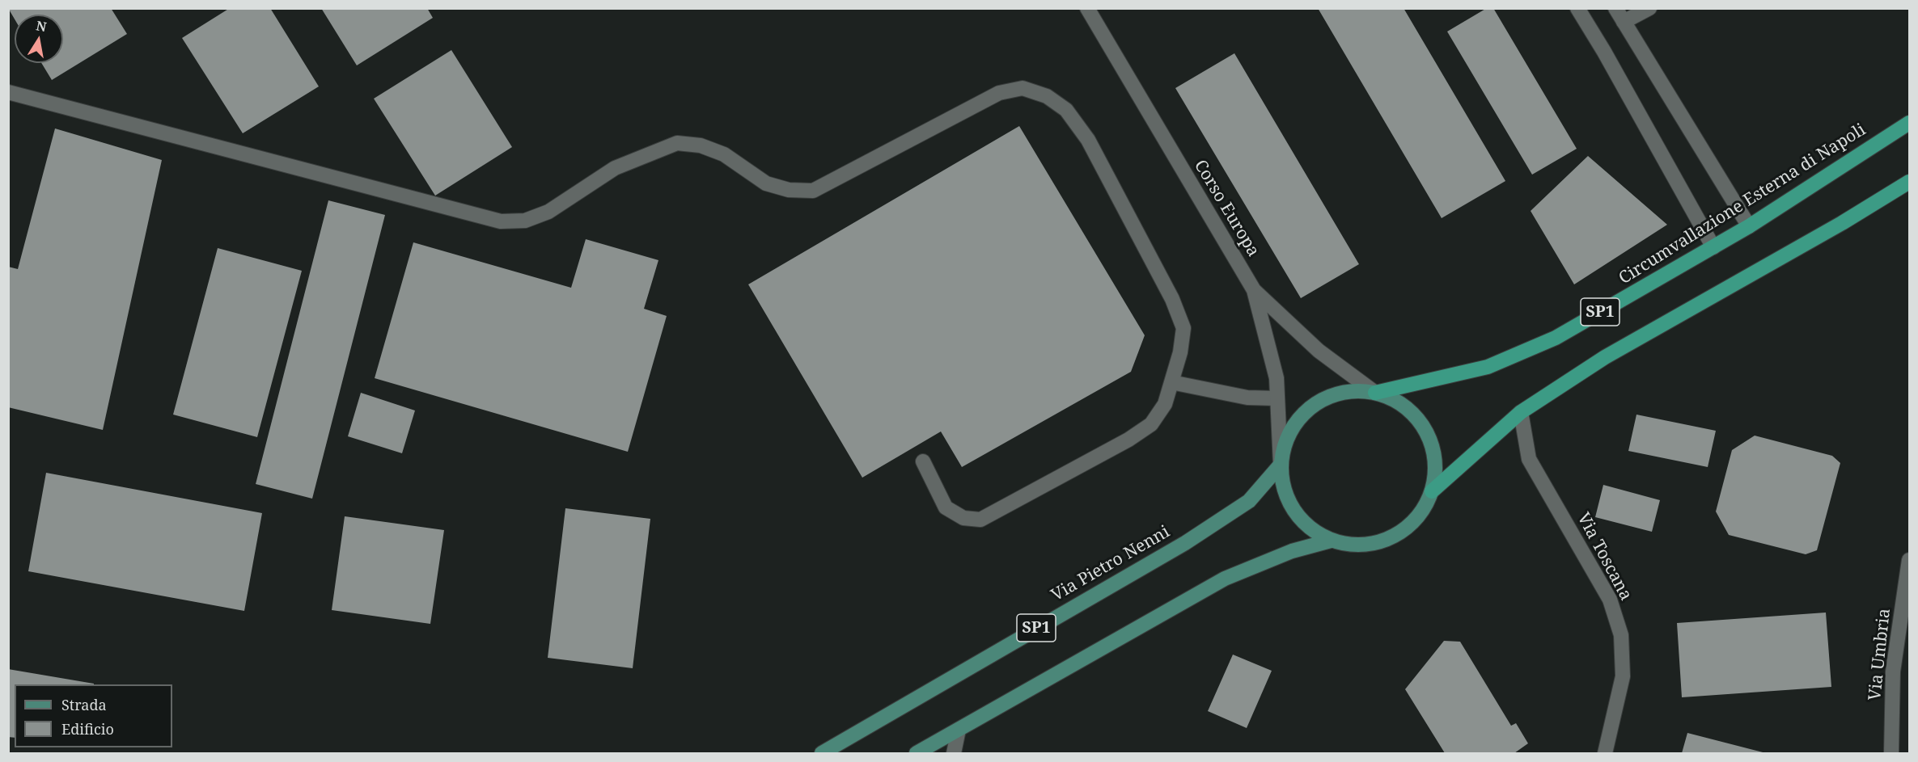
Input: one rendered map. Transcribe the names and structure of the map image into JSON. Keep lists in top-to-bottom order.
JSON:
{
  "streets": {
    "highway": ["Circumvallazione Esterna di Napoli", "SP1"],
    "main road": ["Via Pietro Nenni"],
    "street": ["Corso Europa", "Via Toscana", "Via Umbria"]
  },
  "crossings": [
    ["Circumvallazione Esterna di Napoli", "Corso Europa"],
    ["Circumvallazione Esterna di Napoli", "SP1"],
    ["Circumvallazione Esterna di Napoli", "Via Pietro Nenni"],
    ["Corso Europa", "SP1"],
    ["Corso Europa", "Via Pietro Nenni"],
    ["SP1", "Via Toscana"],
    ["SP1", "Via Pietro Nenni"]
  ],
  "legend": ["Strada", "Edificio"],
  "north": "top"
}
